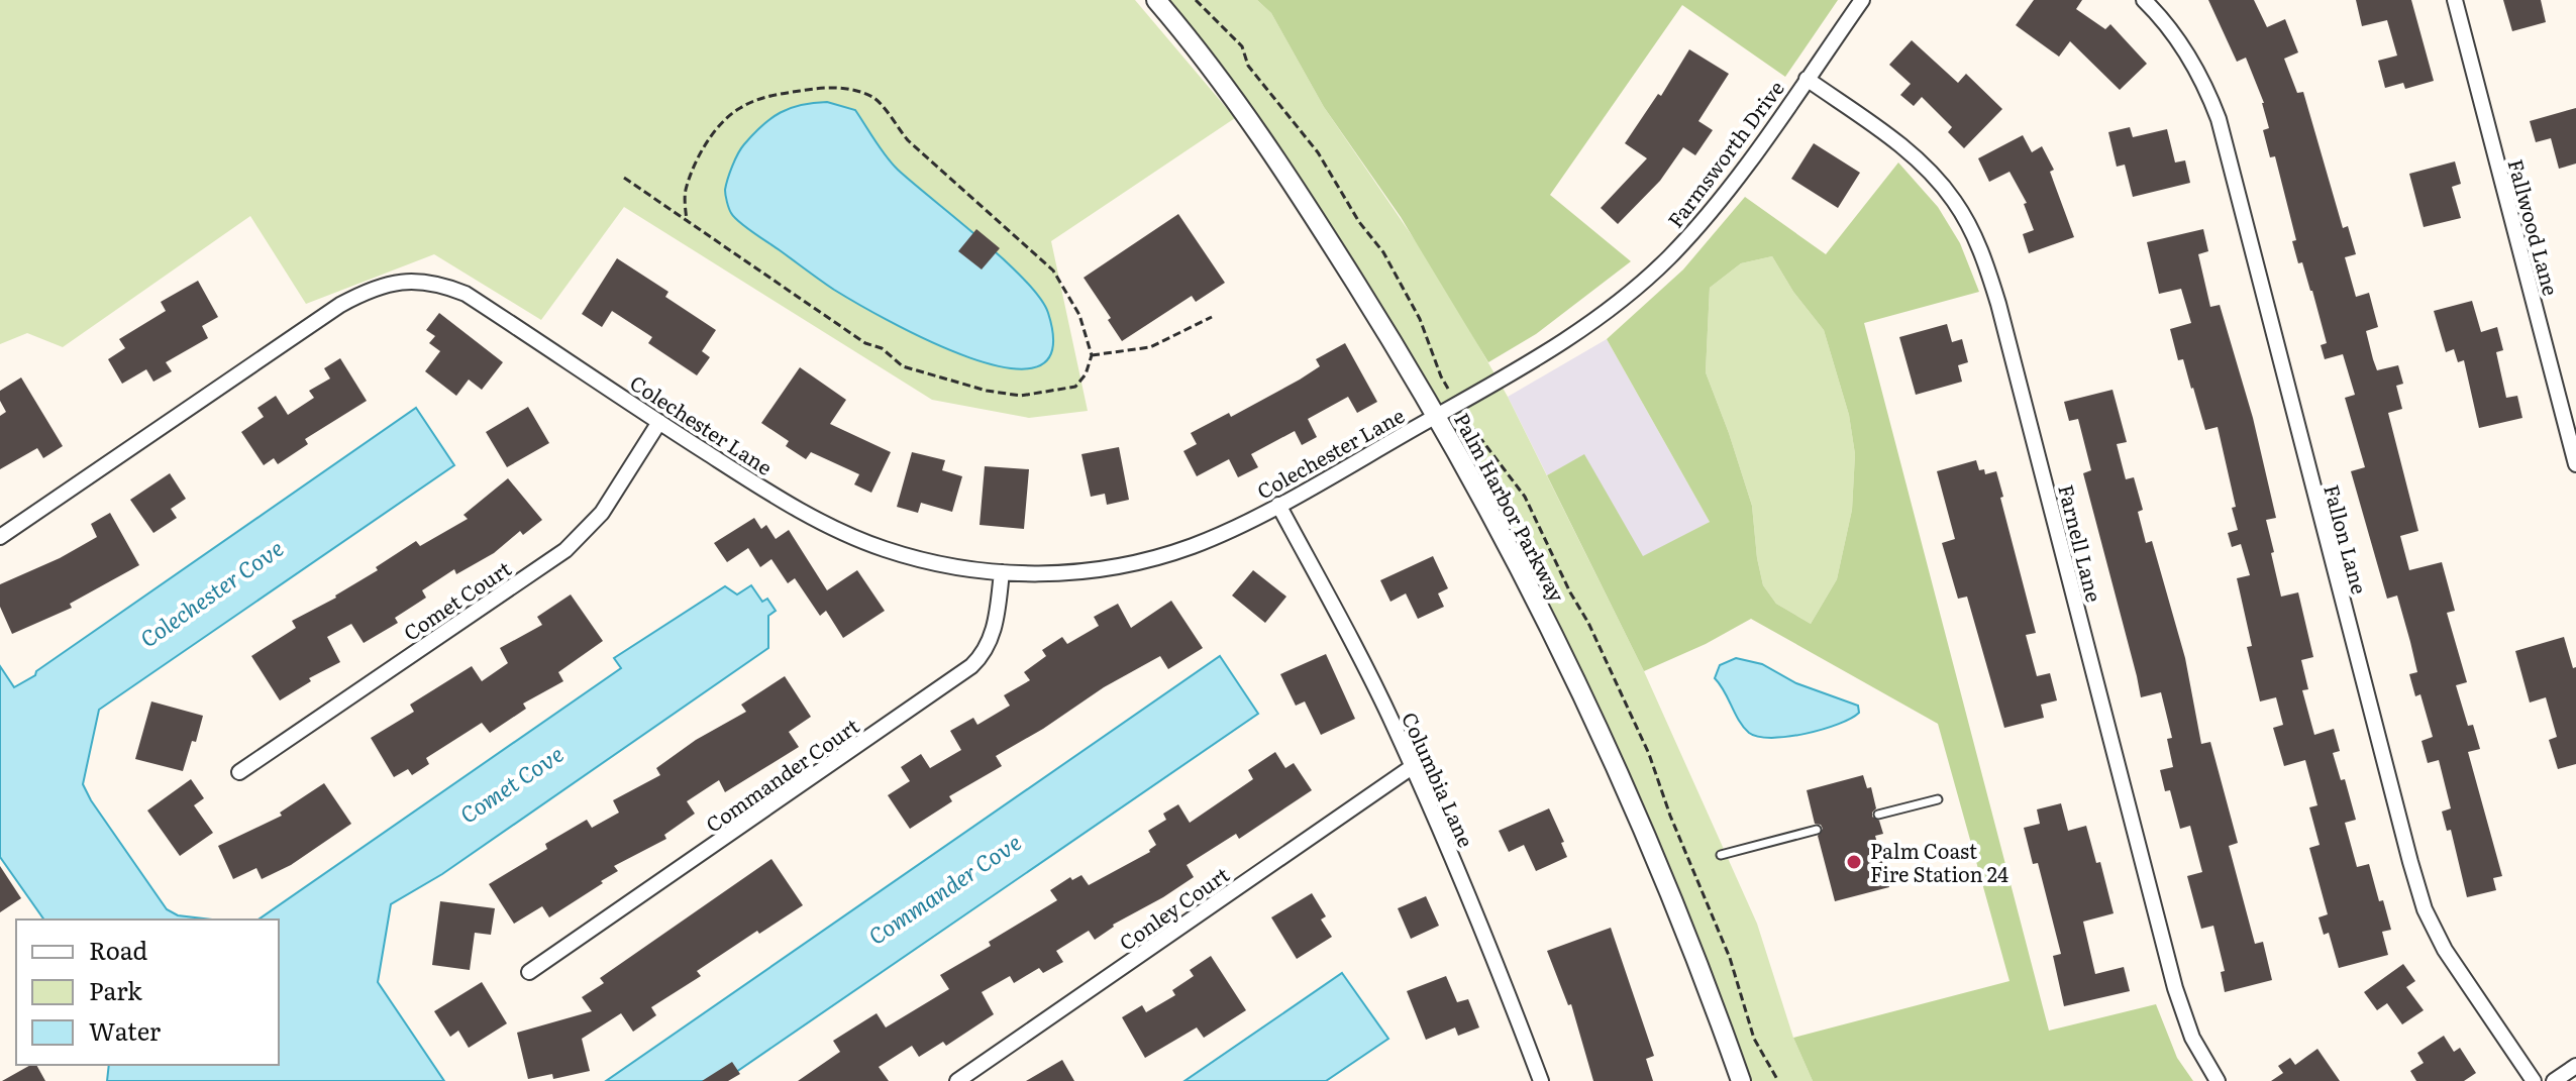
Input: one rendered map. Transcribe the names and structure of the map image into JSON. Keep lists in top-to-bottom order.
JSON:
{
  "streets": {
    "street": [
      "Farmsworth Drive",
      "Fallwood Lane",
      "Colechester Lane",
      "Palm Harbor Parkway",
      "Fallon Lane",
      "Farnell Lane",
      "Comet Court",
      "Commander Court",
      "Columbia Lane",
      "Conley Court"
    ]
  },
  "crossings": [
    ["Farmsworth Drive", "Colechester Lane"],
    ["Farmsworth Drive", "Palm Harbor Parkway"],
    ["Farmsworth Drive", "Farnell Lane"],
    ["Colechester Lane", "Palm Harbor Parkway"],
    ["Colechester Lane", "Comet Court"],
    ["Colechester Lane", "Commander Court"],
    ["Colechester Lane", "Columbia Lane"],
    ["Columbia Lane", "Conley Court"]
  ],
  "water": ["Colechester Cove", "Comet Cove", "Commander Cove"],
  "places": ["Palm Coast Fire Station 24"],
  "legend": ["Road", "Park", "Water"]
}
